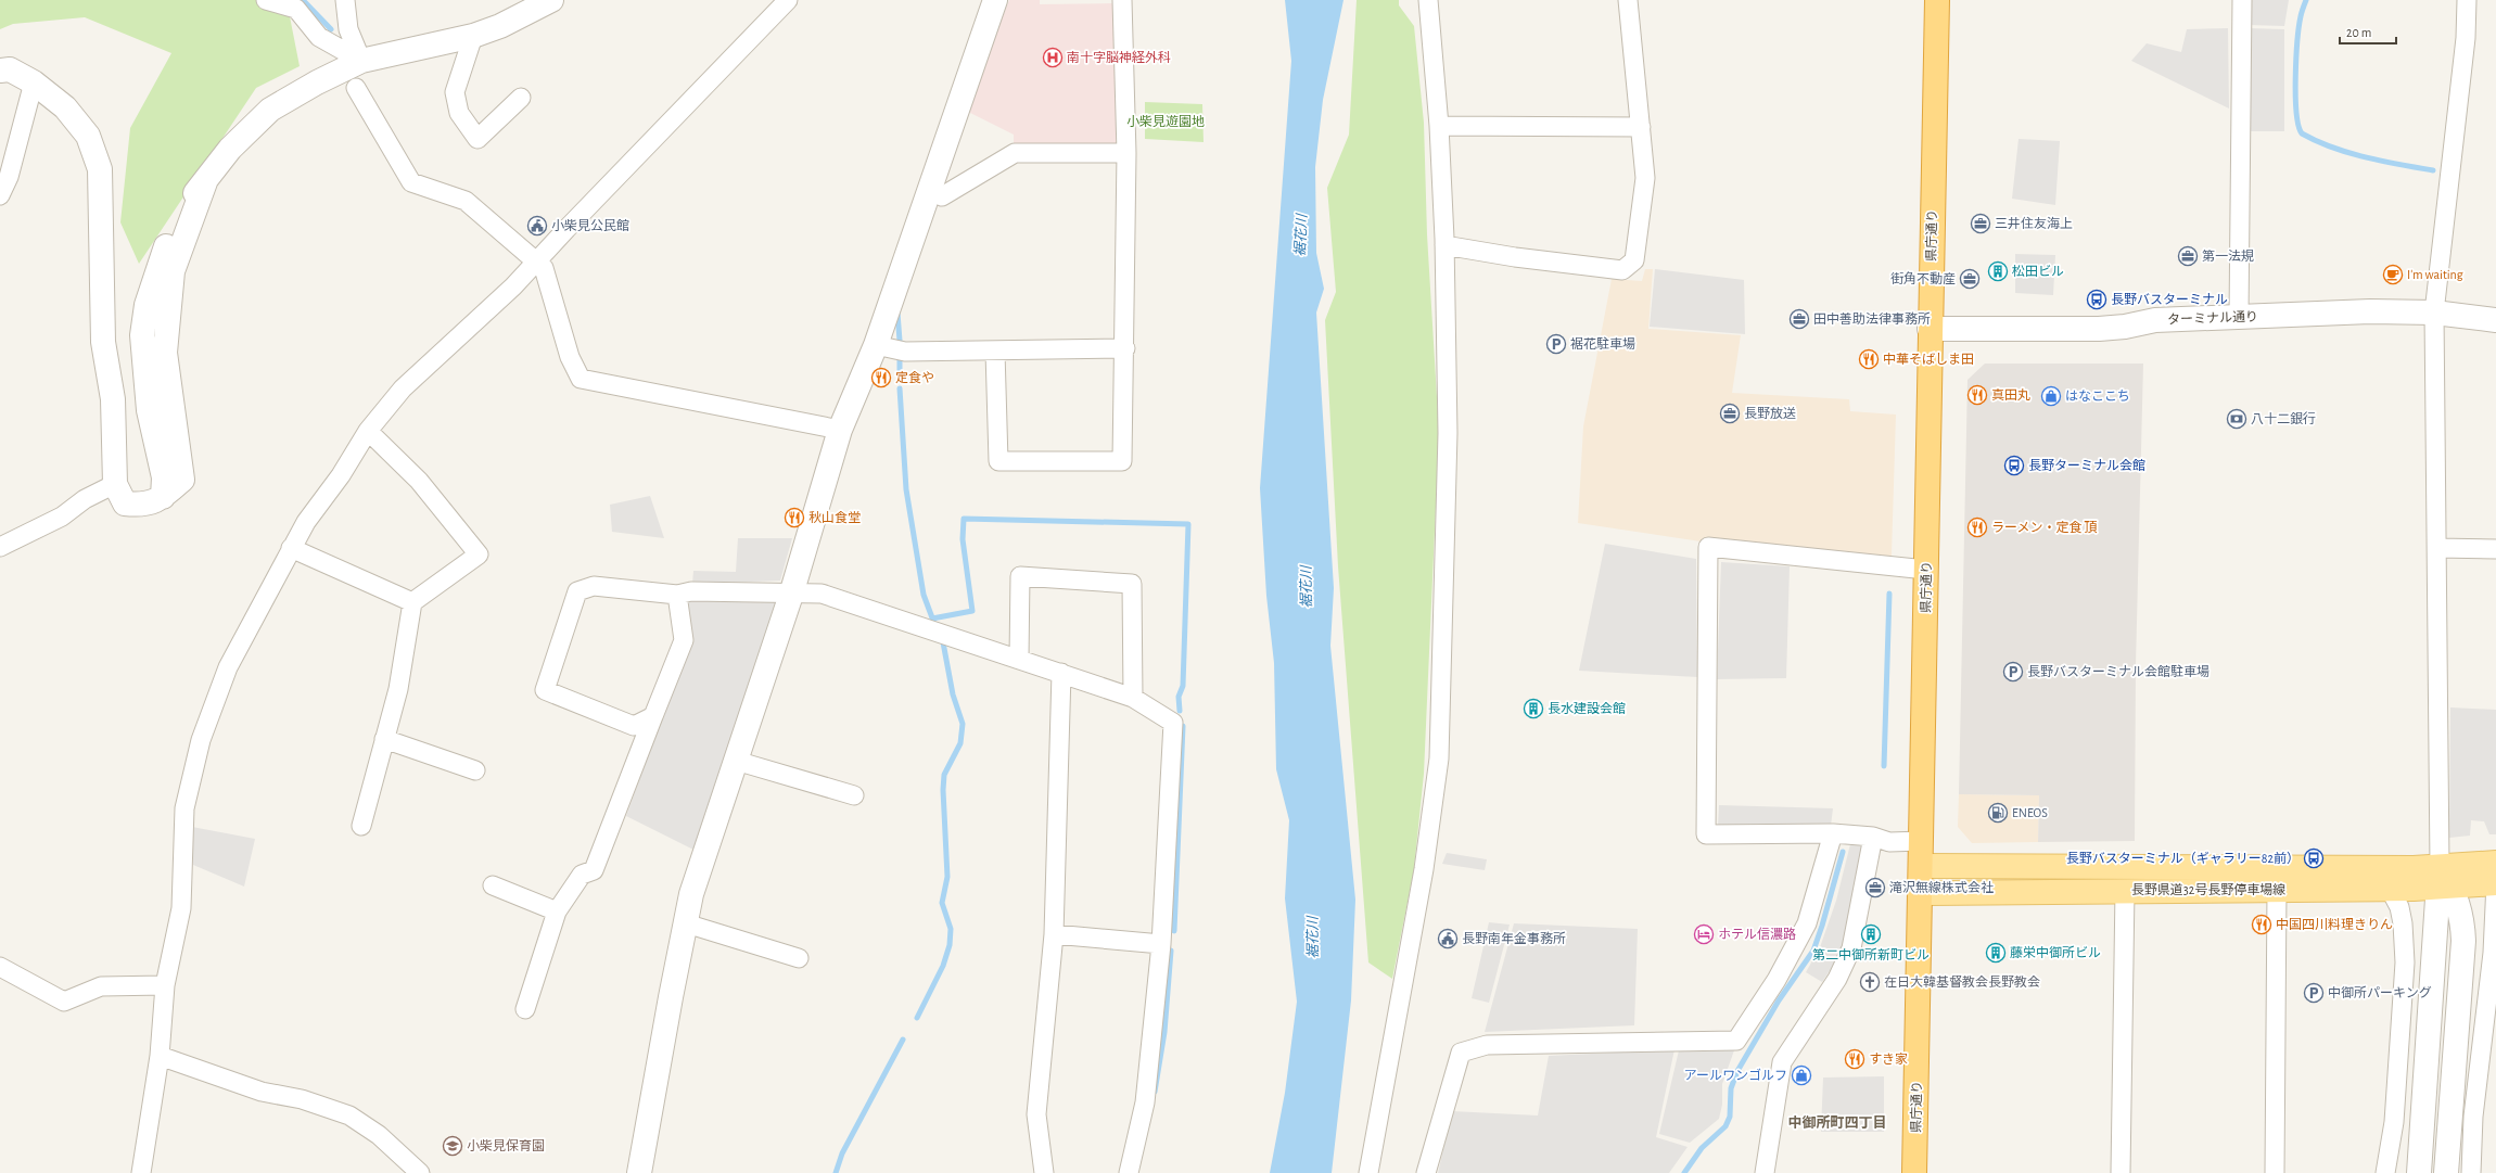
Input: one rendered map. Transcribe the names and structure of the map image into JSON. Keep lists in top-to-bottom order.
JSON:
{
  "streets": {
    "highway": ["県庁通り"],
    "main road": ["長野県道32号長野停車場線"],
    "street": ["ターミナル通り"]
  },
  "crossings": [
    ["県庁通り", "ターミナル通り"],
    ["県庁通り", "長野県道32号長野停車場線"]
  ],
  "districts": ["中御所町四丁目"],
  "water": ["裾花川"],
  "parks": ["小柴見遊園地"],
  "places": {
    "hospital": ["南十字脳神経外科"],
    "office": [
      "三井住友海上",
      "第一法規",
      "街角不動産",
      "田中善助法律事務所",
      "長野放送",
      "滝沢無線株式会社"
    ],
    "public building": ["小柴見公民館", "長野南年金事務所"],
    "building": [
      "松田ビル",
      "長水建設会館",
      "第二中御所新町ビル",
      "藤栄中御所ビル"
    ],
    "cafe": ["I'm waiting"],
    "bus stop": ["長野バスターミナル", "長野ターミナル会館", "長野バスターミナル（ギャラリー82前）"],
    "parking": ["裾花駐車場", "長野バスターミナル会館駐車場", "中御所パーキング"],
    "restaurant": [
      "中華そばしま田",
      "定食や",
      "真田丸",
      "秋山食堂",
      "ラーメン・定食 頂",
      "中国四川料理きりん",
      "すき家"
    ],
    "shop": ["はなここち", "アールワンゴルフ"],
    "bank": ["八十二銀行"],
    "fuel station": ["ENEOS"],
    "hotel": ["ホテル信濃路"],
    "church": ["在日大韓基督教会長野教会"],
    "school or university": ["小柴見保育園"]
  },
  "scale_bar": "20 m"
}
